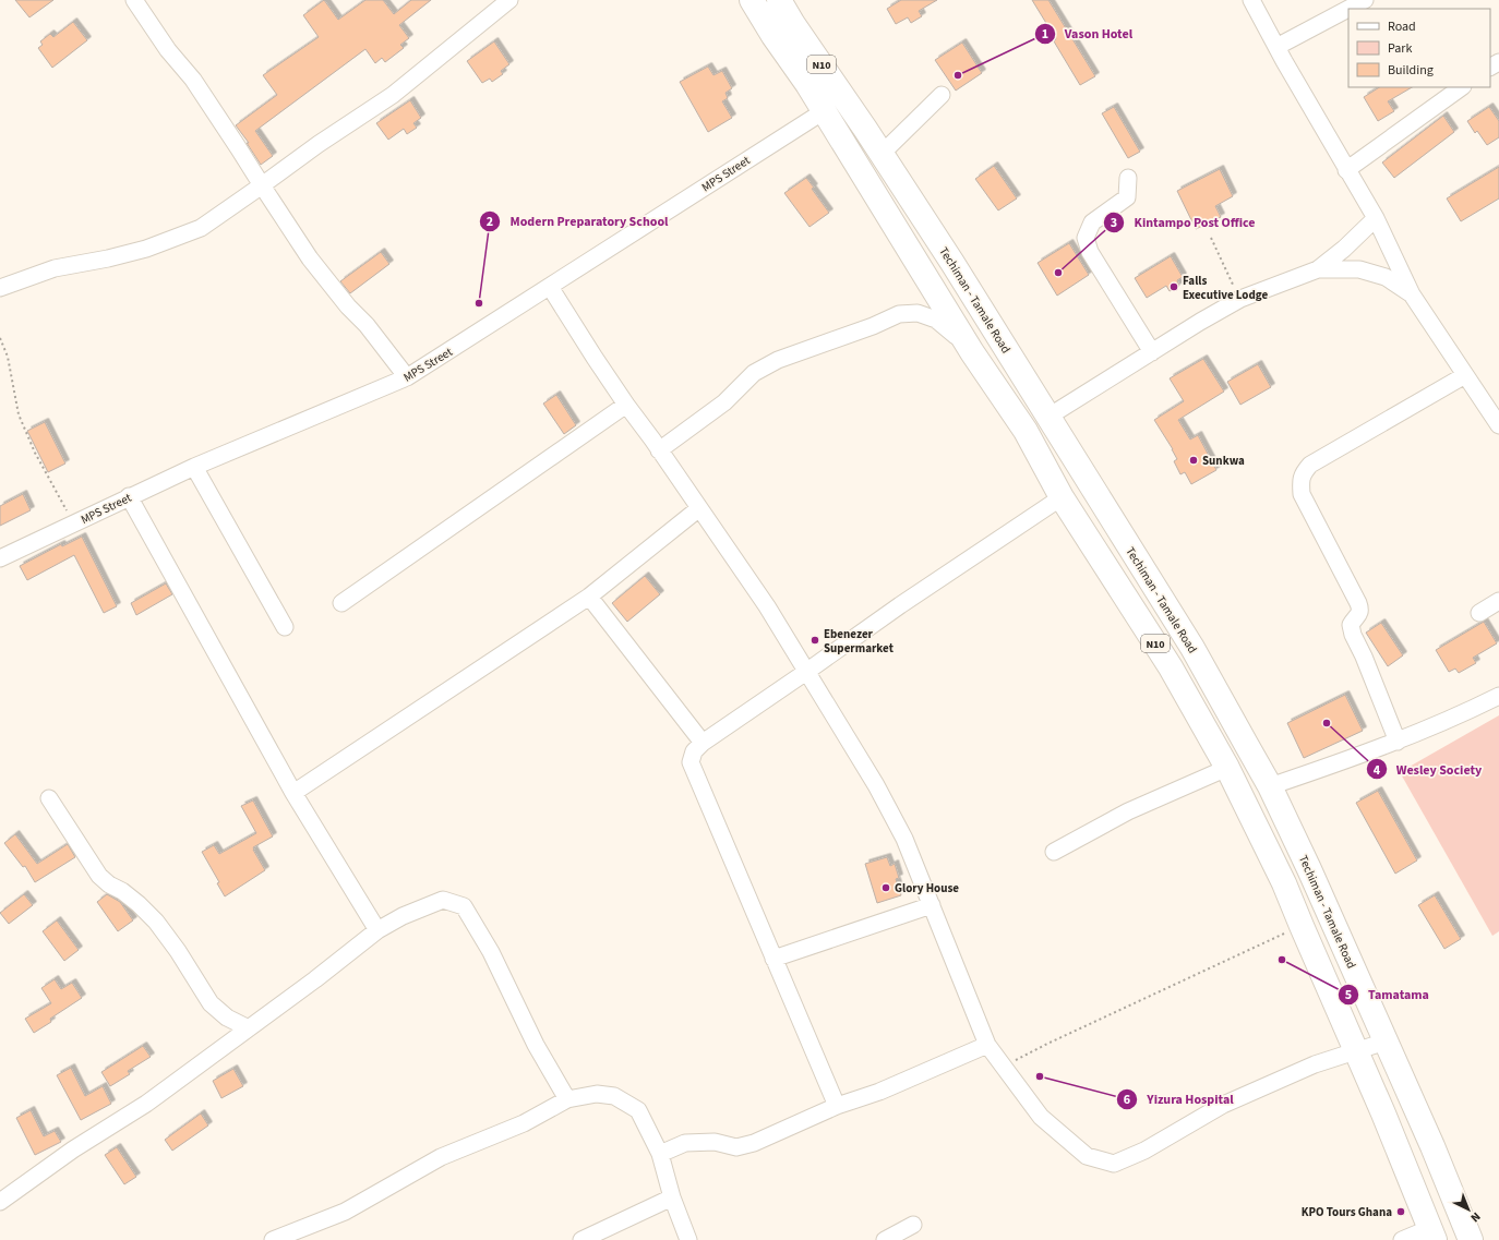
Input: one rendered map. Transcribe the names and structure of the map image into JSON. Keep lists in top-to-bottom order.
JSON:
{
  "streets": {
    "highway": ["N10", "Techiman - Tamale Road"],
    "street": ["MPS Street"]
  },
  "crossings": [
    ["N10", "MPS Street"]
  ],
  "places": [
    "Vason Hotel",
    "Kintampo Post Office",
    "Falls Executive Lodge",
    "Modern Preparatory School",
    "Sunkwa",
    "Ebenezer Supermarket",
    "Wesley Society",
    "Glory House",
    "Tamatama",
    "Yizura Hospital",
    "KPO Tours Ghana"
  ],
  "legend": ["Road", "Park", "Building"],
  "north": "bottom right"
}
